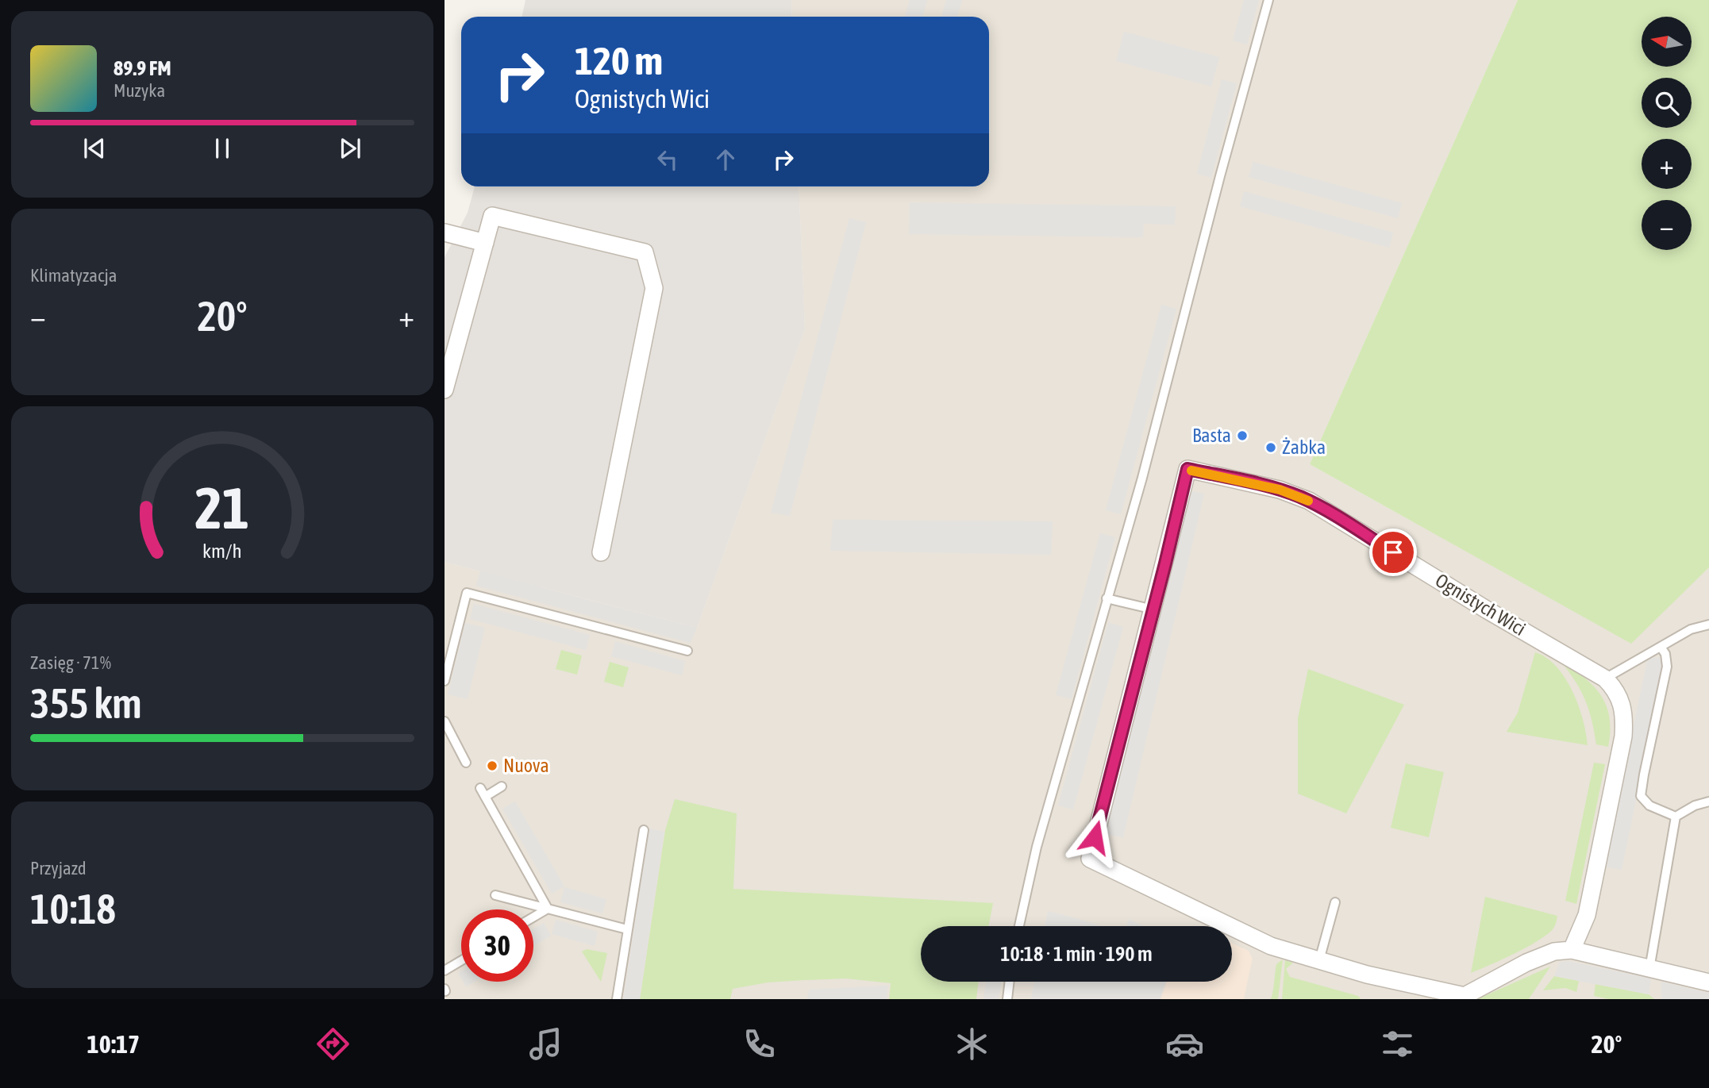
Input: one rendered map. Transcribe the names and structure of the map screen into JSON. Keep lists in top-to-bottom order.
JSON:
{
  "streets": {
    "street": ["Ognistych Wici"]
  },
  "places": ["Basta", "Żabka", "Nuova"],
  "north": "left",
  "page": {
    "map_buttons": ["+", "−"],
    "turn": ["120 m", "Ognistych Wici"],
    "song": ["89.9 FM", "Muzyka"],
    "tile": [
      "Klimatyzacja",
      ["Zasięg · 71%", "355 km"],
      ["Przyjazd", "10:18"]
    ],
    "heat": ["−", "20°", "+"],
    "limit": "30",
    "trip": "10:18 · 1 min · 190 m",
    "tabs": ["10:17", "20°"],
    "gauge": ["21", "km/h"]
  }
}
